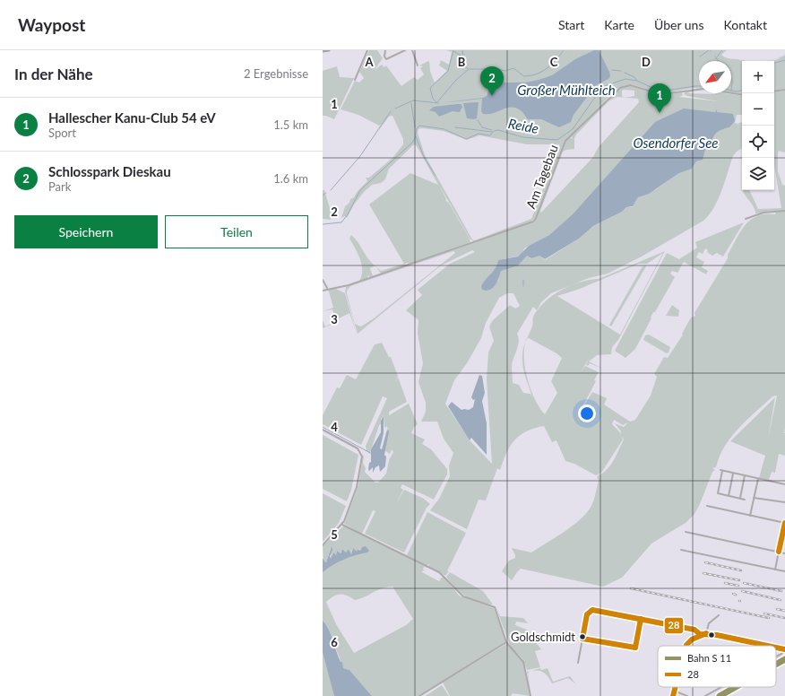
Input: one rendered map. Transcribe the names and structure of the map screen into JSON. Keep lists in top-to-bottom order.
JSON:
{
  "streets": {
    "street": ["Am Tagebau"]
  },
  "water": ["Großer Mühlteich", "Reide", "Osendorfer See"],
  "places": ["Goldschmidt"],
  "lines": ["transit line 28"],
  "legend": ["Bahn S 11", "28"],
  "north": "bottom left",
  "page": {
    "header": "Waypost",
    "nav": [
      "Start",
      "Karte",
      "Über uns",
      "Kontakt"
    ],
    "heading": ["In der Nähe", "2 Ergebnisse"],
    "map_buttons": ["+", "−"],
    "pins": ["2", "1"],
    "list": [
      {
        "mark": "1",
        "name": "Hallescher Kanu-Club 54 eV",
        "note": "Sport",
        "value": "1.5 km"
      },
      {
        "mark": "2",
        "name": "Schlosspark Dieskau",
        "note": "Park",
        "value": "1.6 km"
      }
    ],
    "buttons": ["Speichern", "Teilen"]
  },
  "grid": {
    "columns": [
      "A",
      "B",
      "C",
      "D"
    ],
    "rows": [
      "1",
      "2",
      "3",
      "4",
      "5",
      "6"
    ]
  }
}
